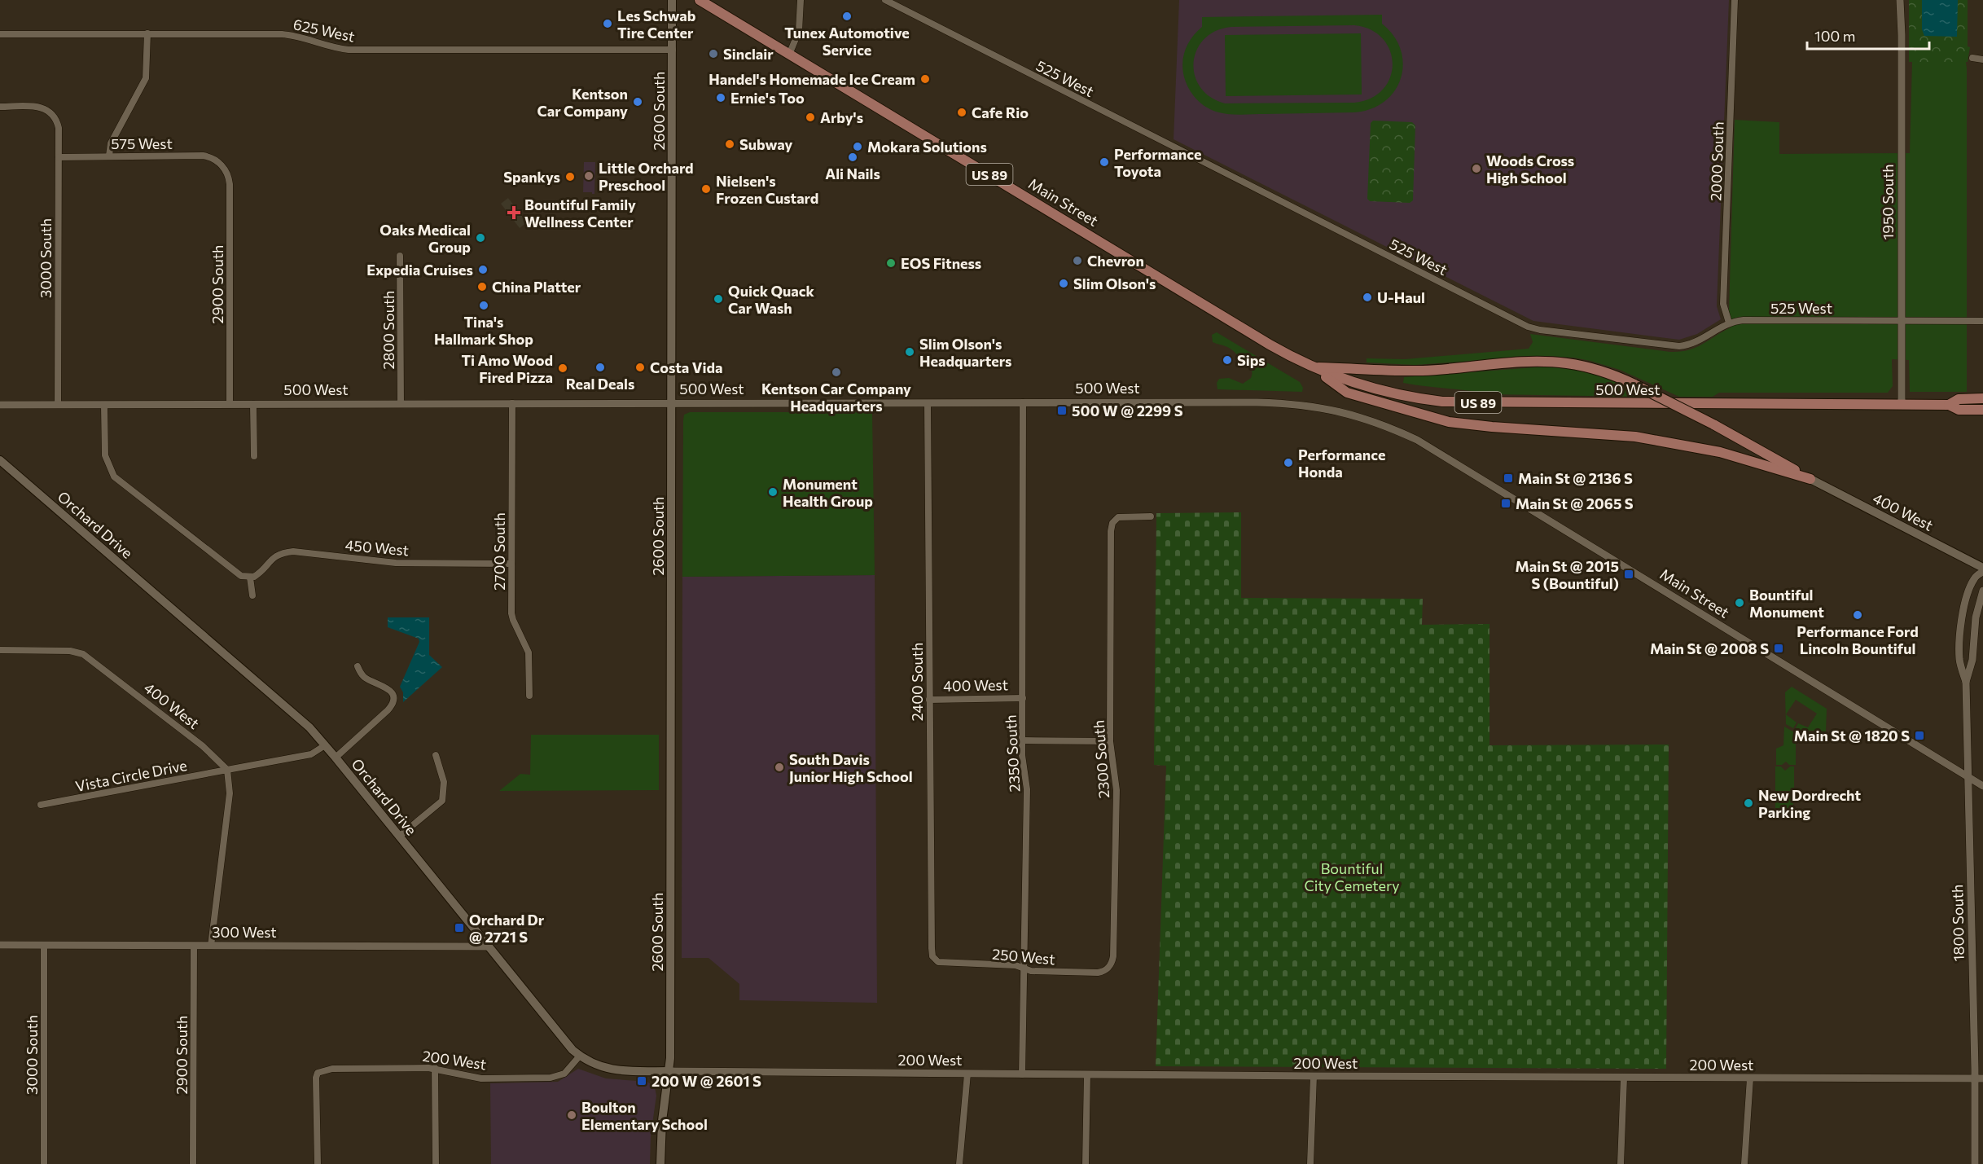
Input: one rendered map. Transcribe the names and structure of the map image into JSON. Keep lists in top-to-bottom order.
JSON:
{
  "streets": {
    "main road": [
      "2600 South",
      "US 89",
      "Main Street",
      "500 West",
      "400 West",
      "Orchard Drive"
    ],
    "street": [
      "625 West",
      "525 West",
      "575 West",
      "2000 South",
      "1950 South",
      "3000 South",
      "2900 South",
      "2800 South",
      "450 West",
      "2700 South",
      "2400 South",
      "2350 South",
      "2300 South",
      "Vista Circle Drive",
      "1800 South",
      "300 West",
      "250 West",
      "200 West"
    ]
  },
  "crossings": [
    ["625 West", "2600 South"],
    ["525 West", "2000 South"],
    ["525 West", "1950 South"],
    ["2600 South", "500 West"],
    ["2600 South", "Orchard Drive"],
    ["2600 South", "200 West"],
    ["575 West", "3000 South"],
    ["575 West", "2900 South"],
    ["Main Street", "500 West"],
    ["Main Street", "1800 South"],
    ["1950 South", "500 West"],
    ["3000 South", "500 West"],
    ["3000 South", "300 West"],
    ["2900 South", "500 West"],
    ["2900 South", "300 West"],
    ["2800 South", "500 West"],
    ["500 West", "2700 South"],
    ["500 West", "2400 South"],
    ["500 West", "2350 South"],
    ["400 West", "2400 South"],
    ["400 West", "2350 South"],
    ["400 West", "Vista Circle Drive"],
    ["Orchard Drive", "300 West"],
    ["Orchard Drive", "200 West"],
    ["450 West", "2700 South"],
    ["2400 South", "250 West"],
    ["2350 South", "250 West"],
    ["2350 South", "200 West"],
    ["2300 South", "250 West"],
    ["1800 South", "200 West"]
  ],
  "parks": ["Bountiful City Cemetery"],
  "places": {
    "other": [
      "Tunex Automotive Service",
      "Les Schwab Tire Center",
      "Sinclair",
      "Handel's Homemade Ice Cream",
      "Ernie's Too",
      "Kentson Car Company",
      "Cafe Rio",
      "Arby's",
      "Subway",
      "Mokara Solutions",
      "Ali Nails",
      "Performance Toyota",
      "Woods Cross High School",
      "Little Orchard Preschool",
      "Spankys",
      "Nielsen's Frozen Custard",
      "Oaks Medical Group",
      "Chevron",
      "EOS Fitness",
      "Expedia Cruises",
      "Slim Olson's",
      "China Platter",
      "U-Haul",
      "Quick Quack Car Wash",
      "Tina's Hallmark Shop",
      "Slim Olson's Headquarters",
      "Sips",
      "Real Deals",
      "Costa Vida",
      "Ti Amo Wood Fired Pizza",
      "Kentson Car Company Headquarters",
      "Performance Honda",
      "Monument Health Group",
      "Bountiful Monument",
      "Performance Ford Lincoln Bountiful",
      "South Davis Junior High School",
      "New Dordrecht Parking",
      "Boulton Elementary School"
    ],
    "health": ["Bountiful Family Wellness Center"],
    "transit": [
      "500 W @ 2299 S",
      "Main St @ 2136 S",
      "Main St @ 2065 S",
      "Main St @ 2015 S (Bountiful)",
      "Main St @ 2008 S",
      "Main St @ 1820 S",
      "Orchard Dr @ 2721 S",
      "200 W @ 2601 S"
    ]
  },
  "scale_bar": "100 m"
}
